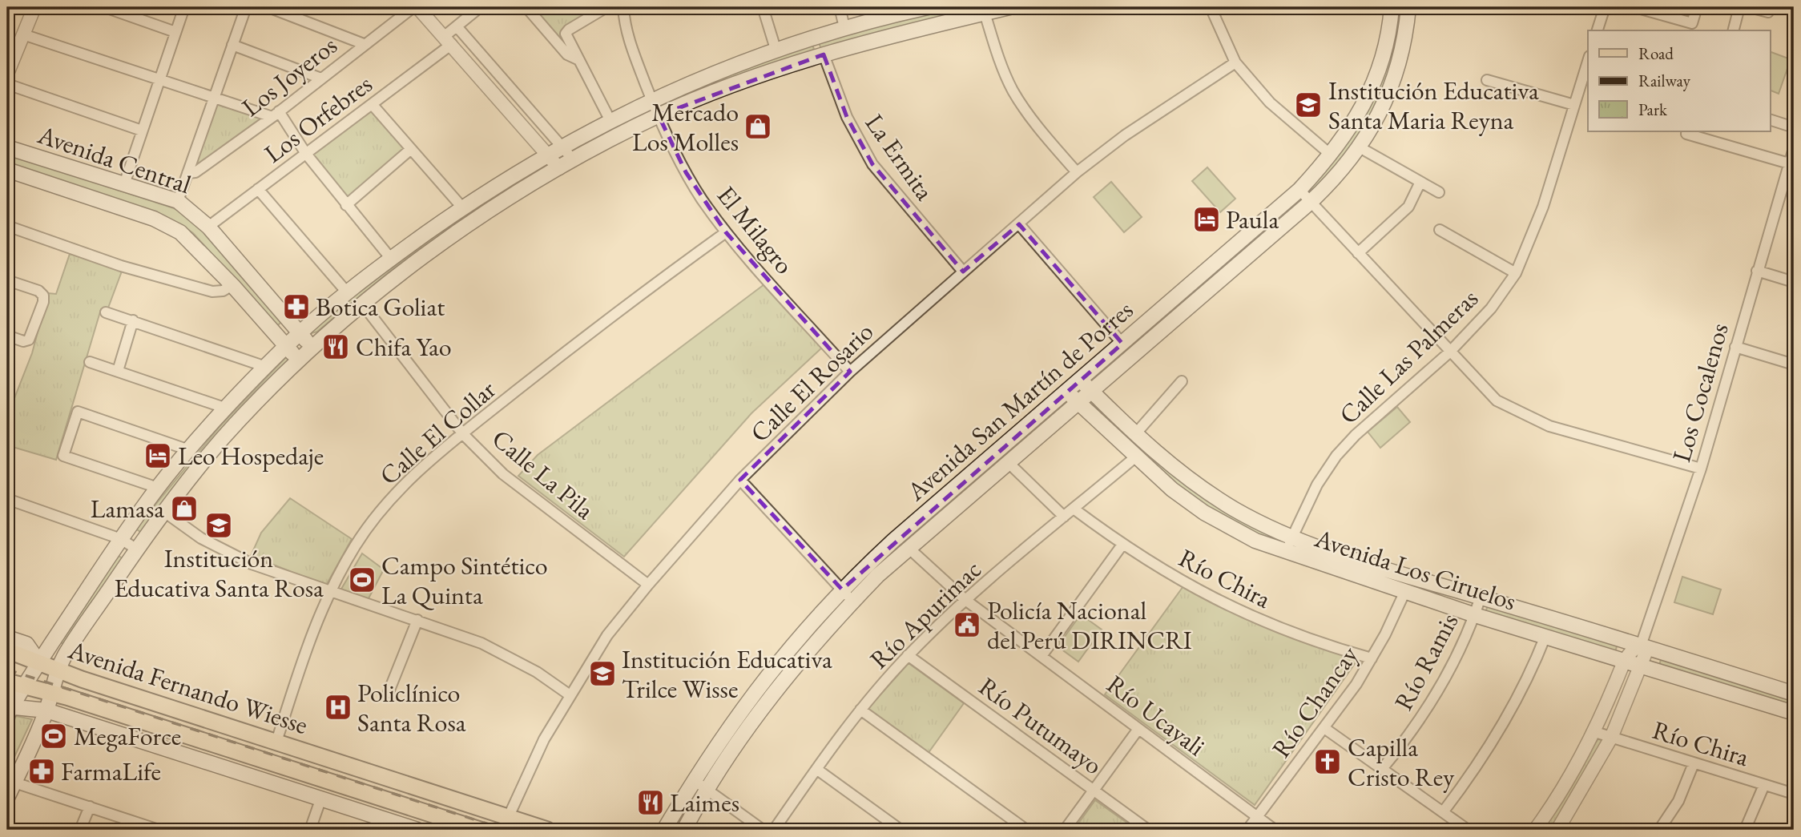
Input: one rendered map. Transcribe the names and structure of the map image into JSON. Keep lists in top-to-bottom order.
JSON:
{
  "streets": {
    "main road": [
      "Avenida Central",
      "Avenida San Martín de Porres",
      "Avenida Los Ciruelos",
      "Avenida Fernando Wiesse"
    ],
    "street": [
      "Los Joyeros",
      "Los Orfebres",
      "La Ermita",
      "El Milagro",
      "Calle Las Palmeras",
      "Calle El Rosario",
      "Los Cocalenos",
      "Calle El Collar",
      "Calle La Pila",
      "Río Chira",
      "Río Apurimac",
      "Río Ramis",
      "Río Chancay",
      "Río Ucayali",
      "Río Putumayo"
    ]
  },
  "crossings": [
    ["Los Orfebres", "Avenida Central"],
    ["La Ermita", "Calle El Rosario"],
    ["El Milagro", "Calle El Rosario"],
    ["El Milagro", "Calle El Collar"],
    ["Calle Las Palmeras", "Avenida Los Ciruelos"],
    ["Calle El Rosario", "Calle La Pila"],
    ["Calle El Rosario", "Avenida Fernando Wiesse"],
    ["Los Cocalenos", "Avenida Los Ciruelos"],
    ["Avenida San Martín de Porres", "Avenida Los Ciruelos"],
    ["Avenida San Martín de Porres", "Río Ucayali"],
    ["Calle El Collar", "Calle La Pila"],
    ["Calle El Collar", "Avenida Fernando Wiesse"],
    ["Avenida Los Ciruelos", "Río Apurimac"],
    ["Avenida Los Ciruelos", "Río Ramis"],
    ["Avenida Los Ciruelos", "Río Chancay"],
    ["Río Chira", "Río Apurimac"],
    ["Río Chira", "Río Chancay"],
    ["Río Apurimac", "Río Ucayali"],
    ["Río Apurimac", "Río Putumayo"],
    ["Río Chancay", "Río Ucayali"]
  ],
  "places": {
    "school or university": ["Institución Educativa Santa Maria Reyna", "Institución Educativa Santa Rosa", "Institución Educativa Trilce Wisse"],
    "shop": ["Mercado Los Molles", "Lamasa"],
    "hotel": ["Paula", "Leo Hospedaje"],
    "pharmacy": ["Botica Goliat", "FarmaLife"],
    "restaurant": ["Chifa Yao", "Laimes"],
    "sports": ["Campo Sintético La Quinta", "MegaForce"],
    "public building": ["Policía Nacional del Perú DIRINCRI"],
    "hospital": ["Policlínico Santa Rosa"],
    "church": ["Capilla Cristo Rey"]
  },
  "legend": ["Road", "Railway", "Park"]
}
